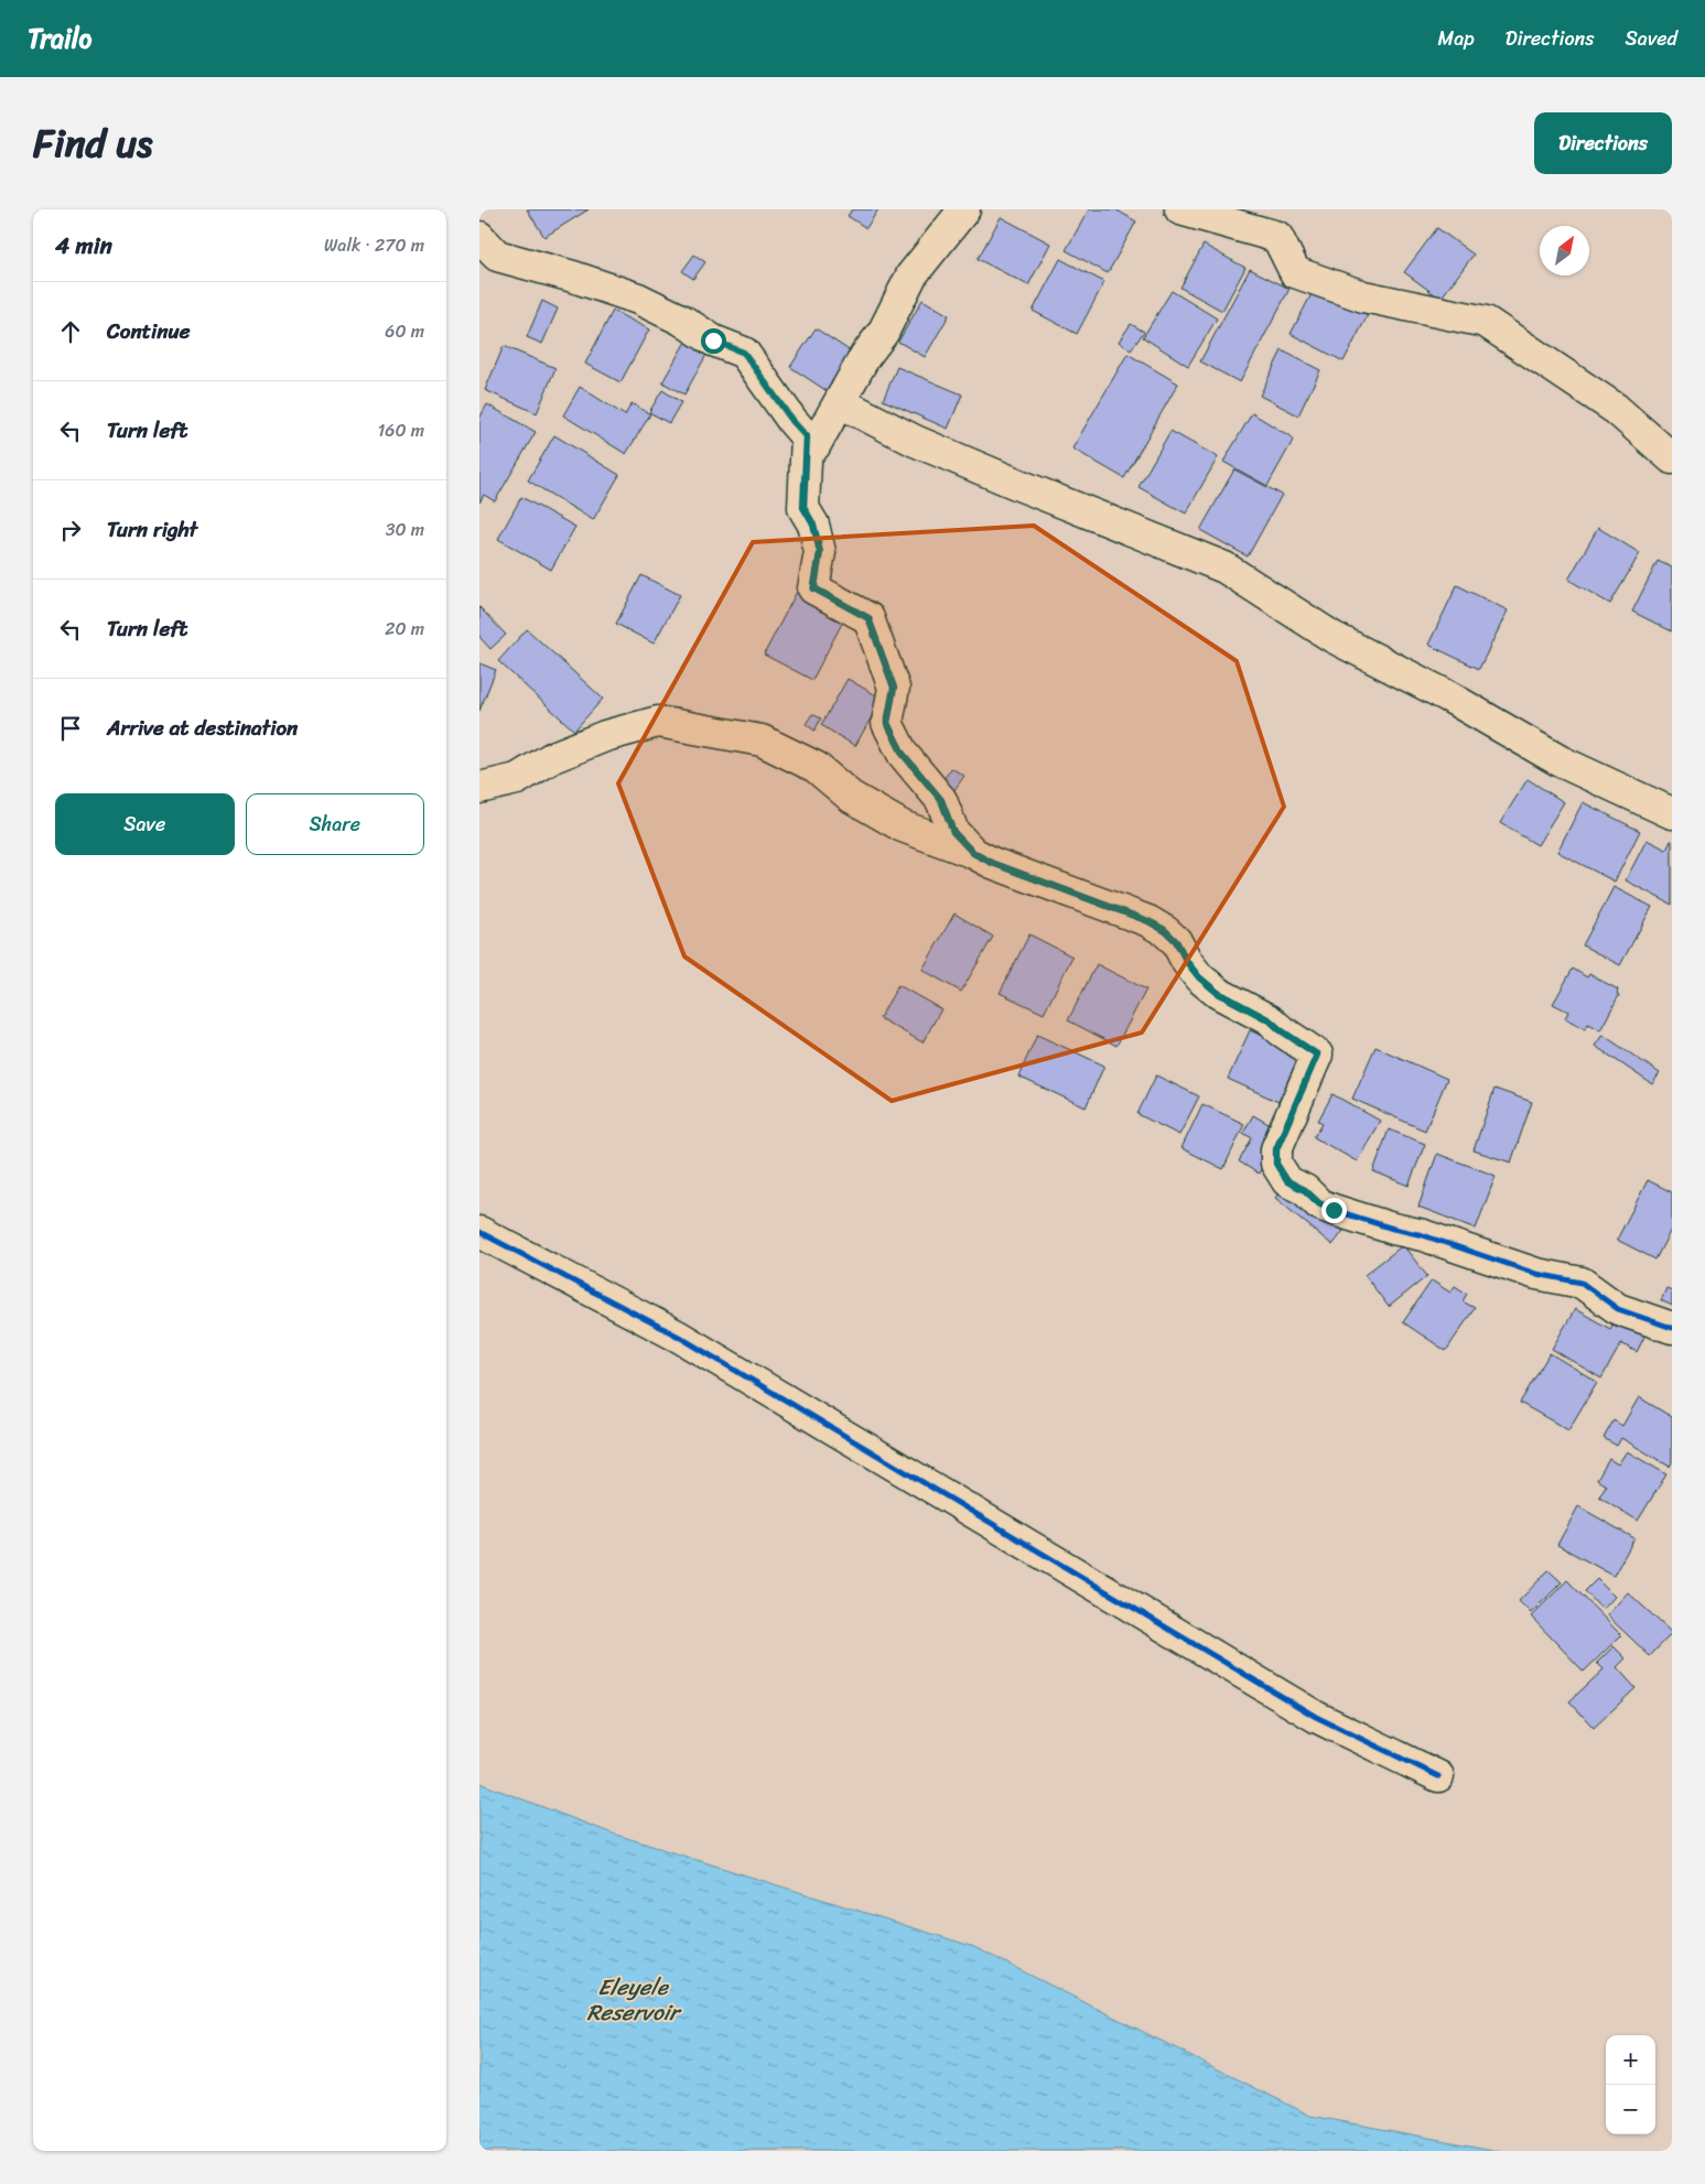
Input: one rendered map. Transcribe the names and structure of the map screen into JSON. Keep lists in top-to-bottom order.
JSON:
{
  "water": ["Eleyele Reservoir"],
  "north": "top right",
  "page": {
    "header": "Trailo",
    "nav": ["Map", "Directions", "Saved"],
    "title": "Find us",
    "buttons": [
      "Directions",
      ["Save", "Share"]
    ],
    "heading": ["4 min", "Walk · 270 m"],
    "list": [
      ["Continue", "60 m"],
      ["Turn left", "160 m"],
      ["Turn right", "30 m"],
      ["Turn left", "20 m"],
      "Arrive at destination"
    ],
    "map_buttons": ["+", "−"]
  }
}
